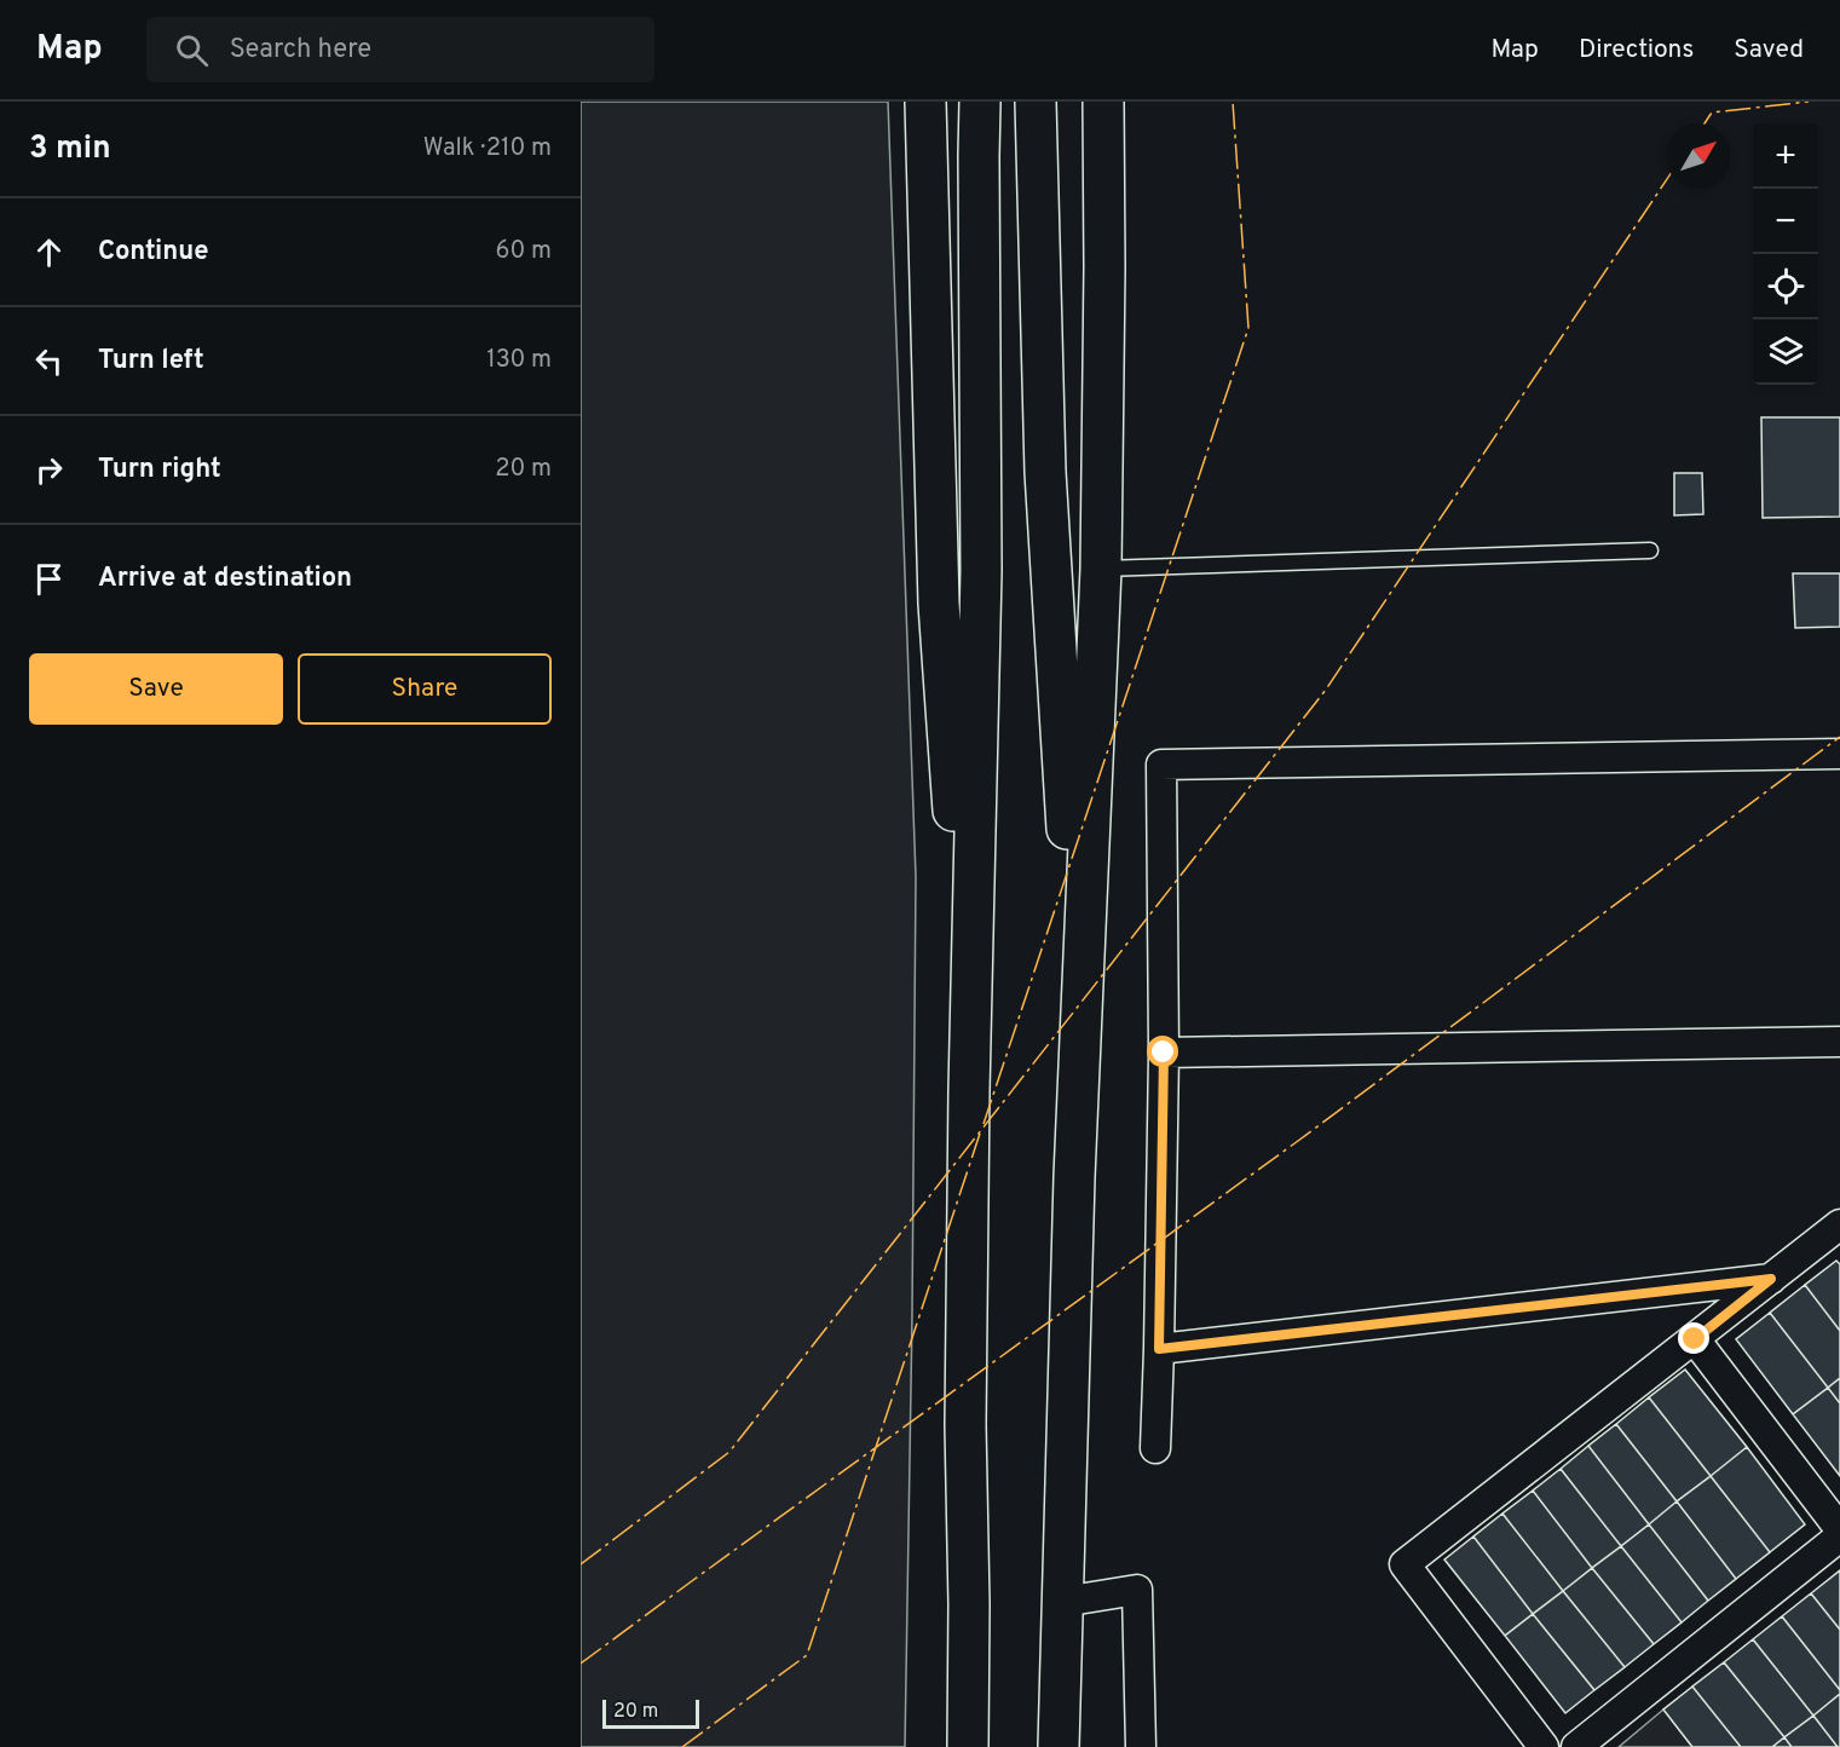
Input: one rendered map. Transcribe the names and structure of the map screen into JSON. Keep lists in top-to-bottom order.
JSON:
{
  "scale_bar": "20 m",
  "north": "top right",
  "page": {
    "header": "Map",
    "search": "Search here",
    "nav": ["Map", "Directions", "Saved"],
    "heading": ["3 min", "Walk · 210 m"],
    "map_buttons": ["+", "−"],
    "list": [
      ["Continue", "60 m"],
      ["Turn left", "130 m"],
      ["Turn right", "20 m"],
      "Arrive at destination"
    ],
    "buttons": ["Save", "Share"],
    "scale": "20 m"
  }
}
